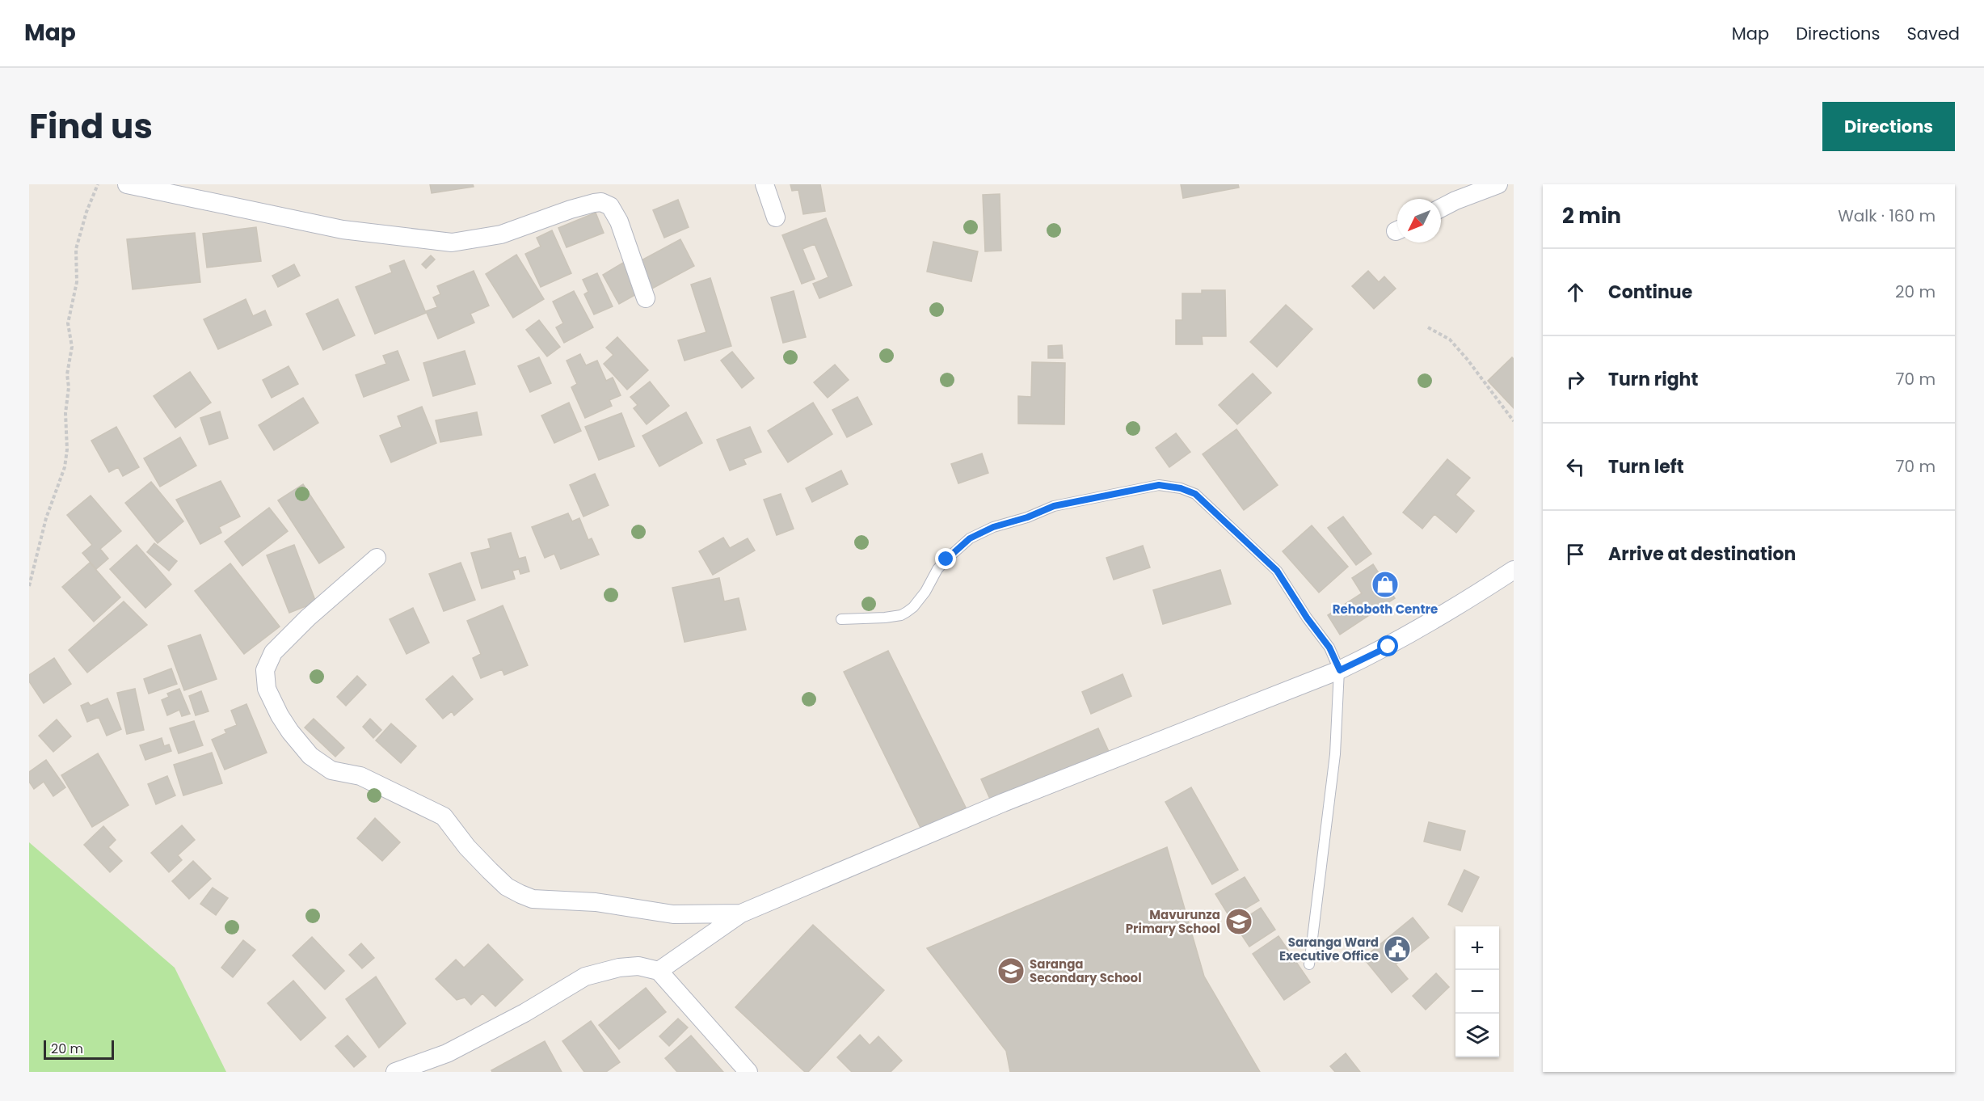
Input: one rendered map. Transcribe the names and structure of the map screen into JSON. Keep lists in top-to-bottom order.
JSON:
{
  "places": {
    "shop": ["Rehoboth Centre"],
    "school or university": ["Mavurunza Primary School", "Saranga Secondary School"],
    "public building": ["Saranga Ward Executive Office"]
  },
  "scale_bar": "20 m",
  "north": "bottom left",
  "page": {
    "header": "Map",
    "nav": ["Map", "Directions", "Saved"],
    "title": "Find us",
    "buttons": "Directions",
    "heading": ["2 min", "Walk · 160 m"],
    "list": [
      ["Continue", "20 m"],
      ["Turn right", "70 m"],
      ["Turn left", "70 m"],
      "Arrive at destination"
    ],
    "map_buttons": ["+", "−"],
    "scale": "20 m"
  }
}
